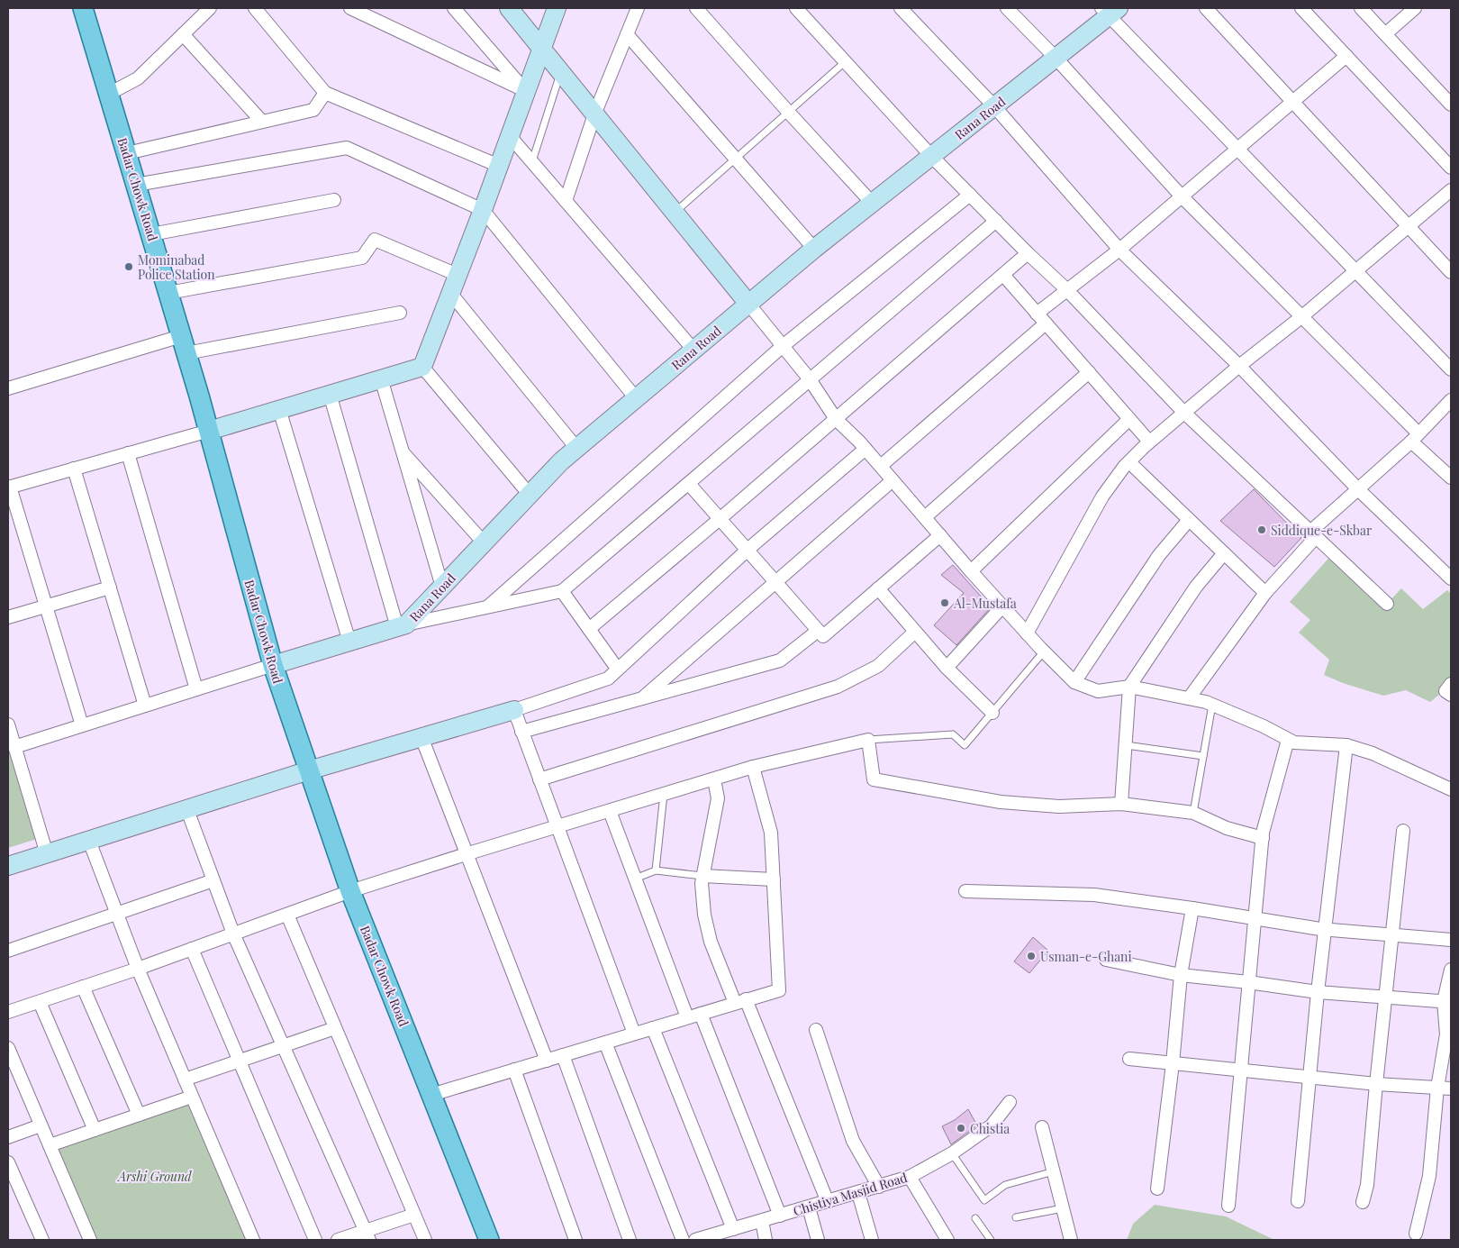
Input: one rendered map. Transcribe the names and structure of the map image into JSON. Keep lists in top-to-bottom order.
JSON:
{
  "streets": {
    "main road": ["Badar Chowk Road"],
    "street": ["Rana Road", "Chistiya Masjid Road"]
  },
  "crossings": [
    ["Rana Road", "Badar Chowk Road"]
  ],
  "parks": ["Arshi Ground"],
  "places": [
    "Mominabad Police Station",
    "Siddique-e-Skbar",
    "Al-Mustafa",
    "Usman-e-Ghani",
    "Chistia"
  ]
}
